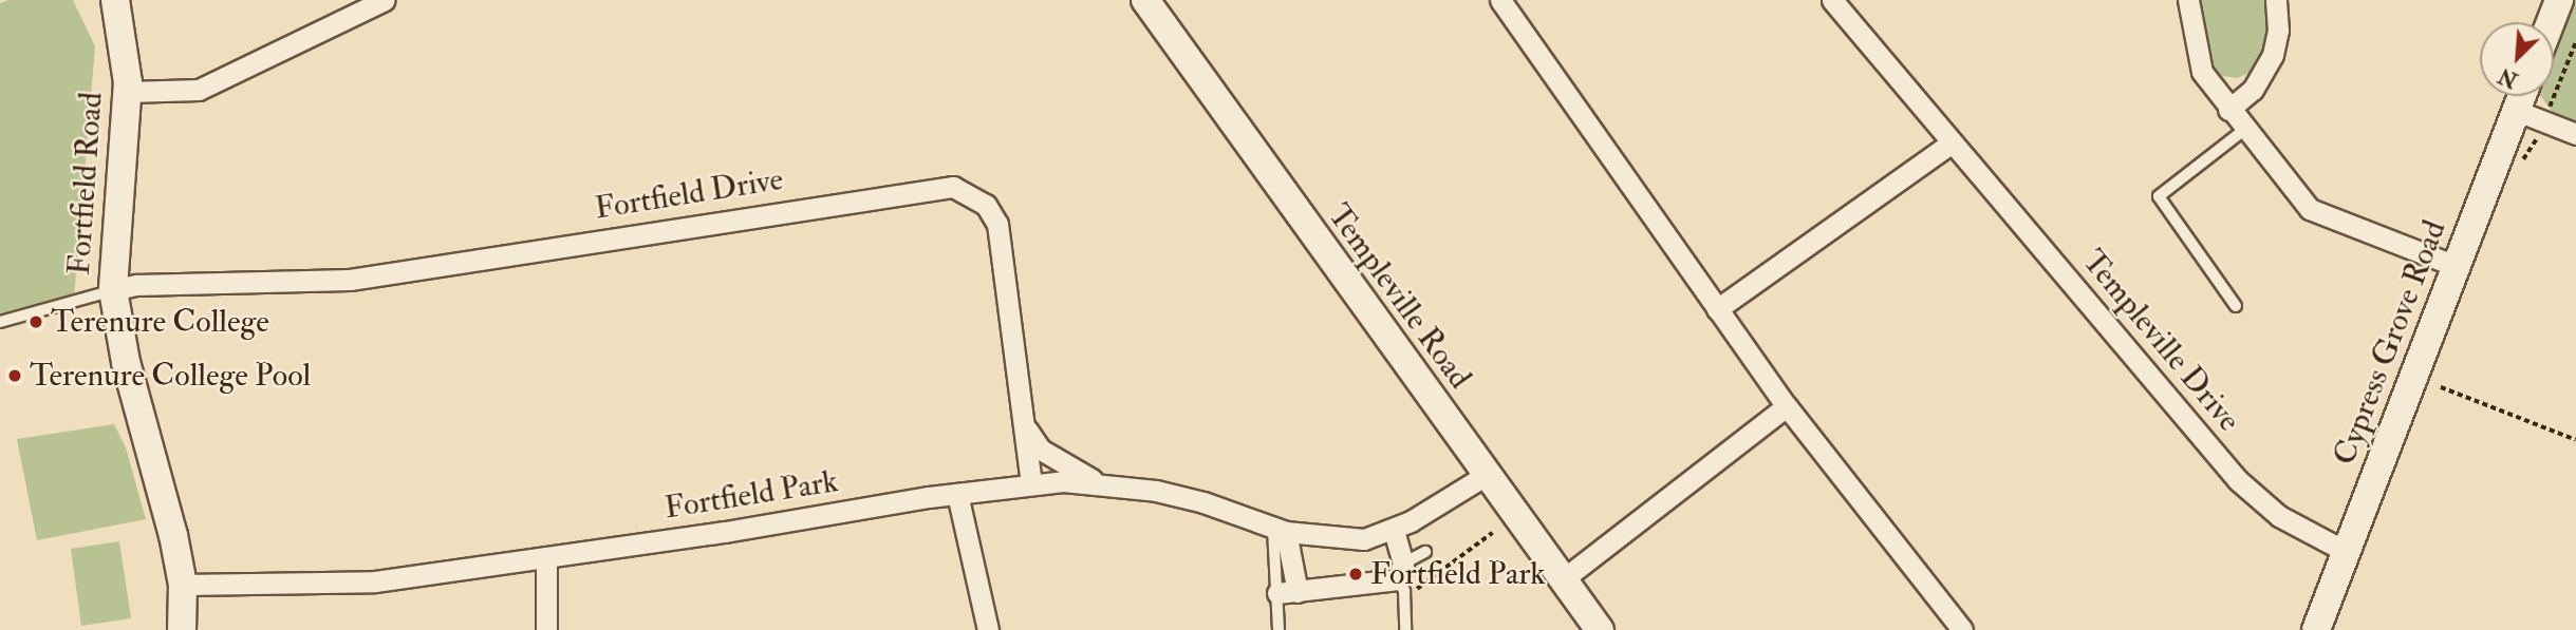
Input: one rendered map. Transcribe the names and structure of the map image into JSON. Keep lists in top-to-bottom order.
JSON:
{
  "streets": {
    "main road": ["Fortfield Road", "Templeville Road", "Cypress Grove Road"],
    "street": ["Fortfield Drive", "Templeville Drive", "Fortfield Park"]
  },
  "crossings": [
    ["Fortfield Road", "Fortfield Drive"],
    ["Fortfield Road", "Fortfield Park"],
    ["Fortfield Drive", "Fortfield Park"],
    ["Templeville Road", "Fortfield Park"],
    ["Templeville Drive", "Cypress Grove Road"]
  ],
  "places": ["Terenure College", "Terenure College Pool", "Fortfield Park"],
  "north": "bottom left"
}
